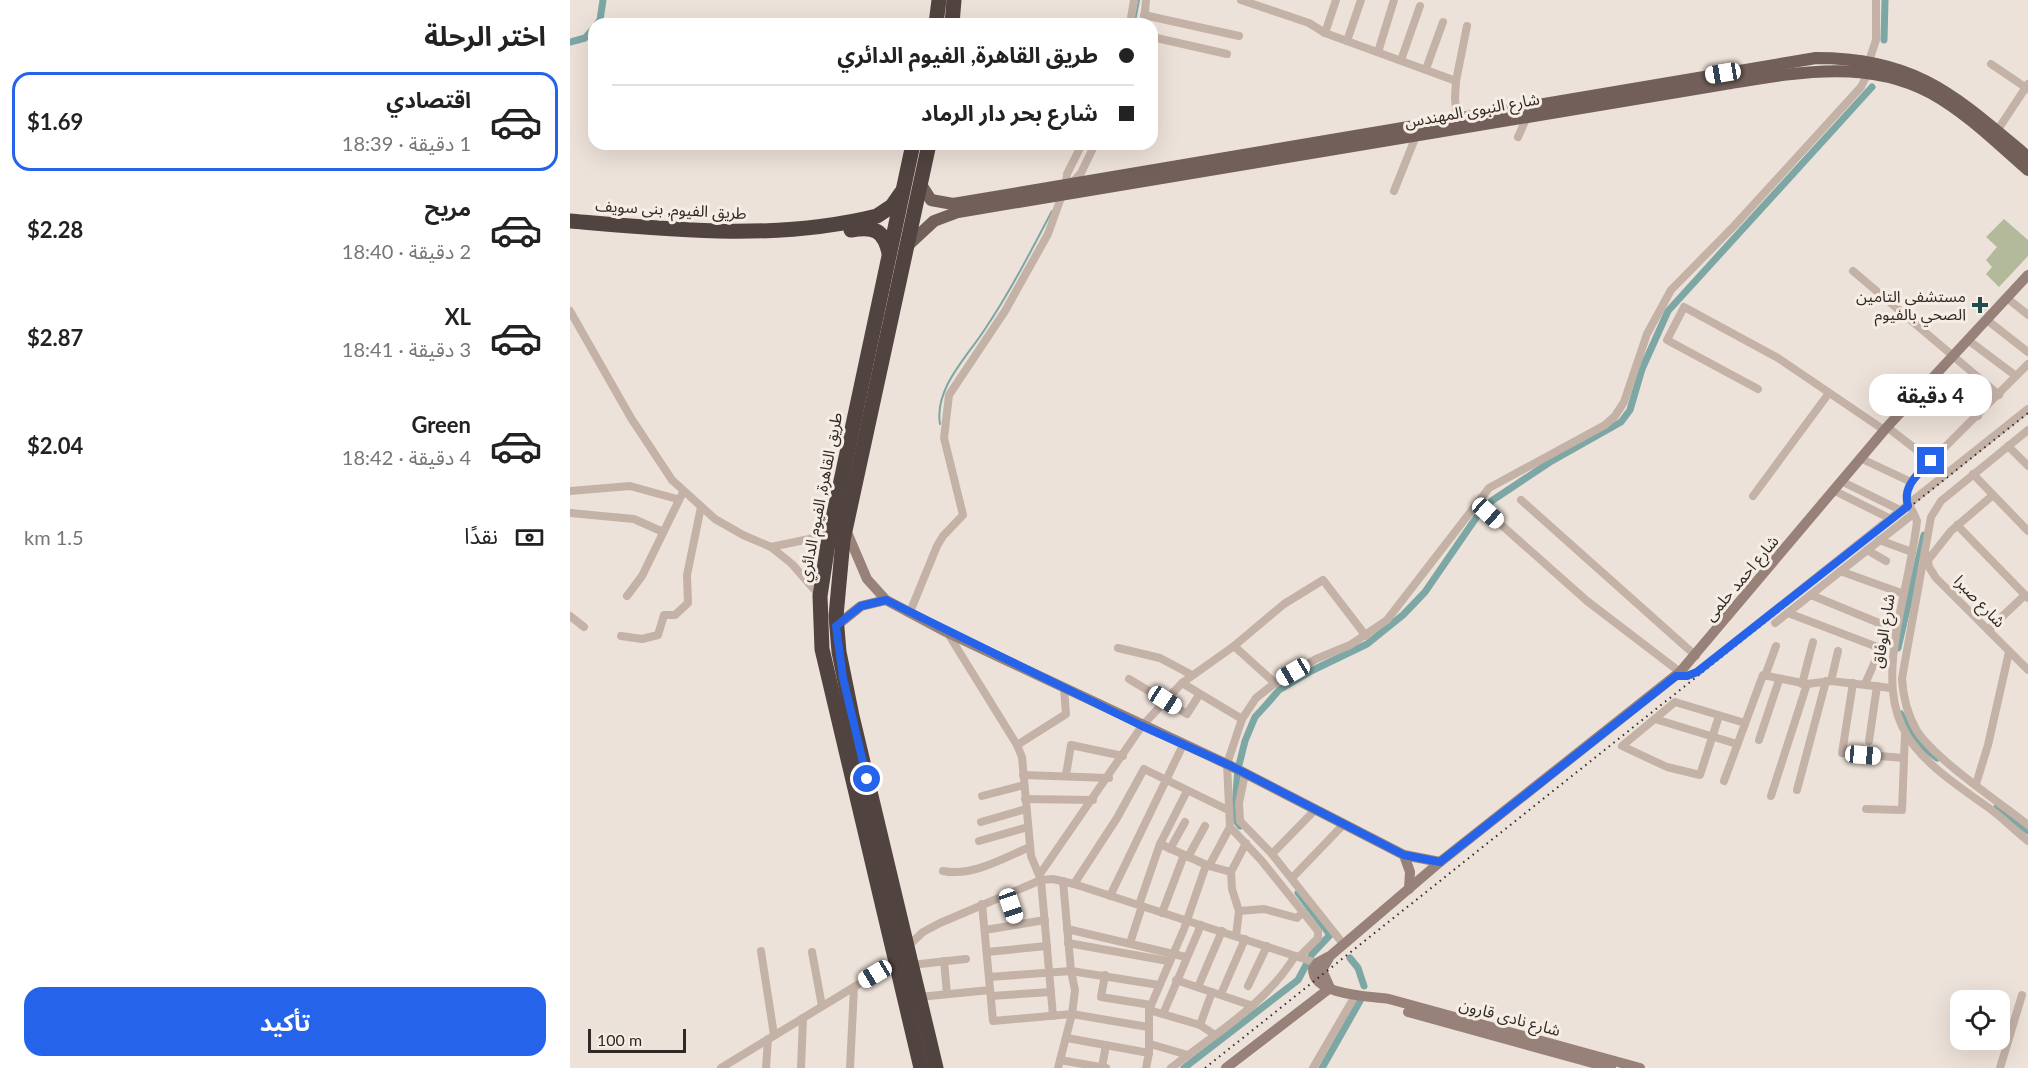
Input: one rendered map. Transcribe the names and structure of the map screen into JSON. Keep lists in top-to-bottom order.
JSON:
{
  "streets": {
    "highway": ["طريق الفيوم, بنى سويف", "طريق القاهرة, الفيوم الدائري"],
    "main road": ["شارع النبوى المهندس", "شارع احمد حلمى", "شارع نادى قارون"],
    "street": ["شارع صبرا", "شارع الوفاق"]
  },
  "crossings": [
    ["شارع النبوى المهندس", "طريق القاهرة, الفيوم الدائري"],
    ["طريق الفيوم, بنى سويف", "طريق القاهرة, الفيوم الدائري"],
    ["شارع صبرا", "شارع الوفاق"]
  ],
  "places": {
    "health": ["مستشفي التامين الصحي بالفيوم"]
  },
  "scale_bar": "100 m",
  "page": {
    "heading": "اختر الرحلة",
    "banner": ["طريق القاهرة, الفيوم الدائري", "شارع بحر دار الرماد"],
    "list": [
      {
        "name": "اقتصادي",
        "note": "1 دقيقة · 18:39",
        "value": "$1.69"
      },
      {
        "name": "مريح",
        "note": "2 دقيقة · 18:40",
        "value": "$2.28"
      },
      {
        "name": "XL",
        "note": "3 دقيقة · 18:41",
        "value": "$2.87"
      },
      {
        "name": "Green",
        "note": "4 دقيقة · 18:42",
        "value": "$2.04"
      }
    ],
    "bubble": "4 دقيقة",
    "pay": ["نقدًا", "1.5 km"],
    "buttons": "تأكيد",
    "scale": "100 m"
  }
}
